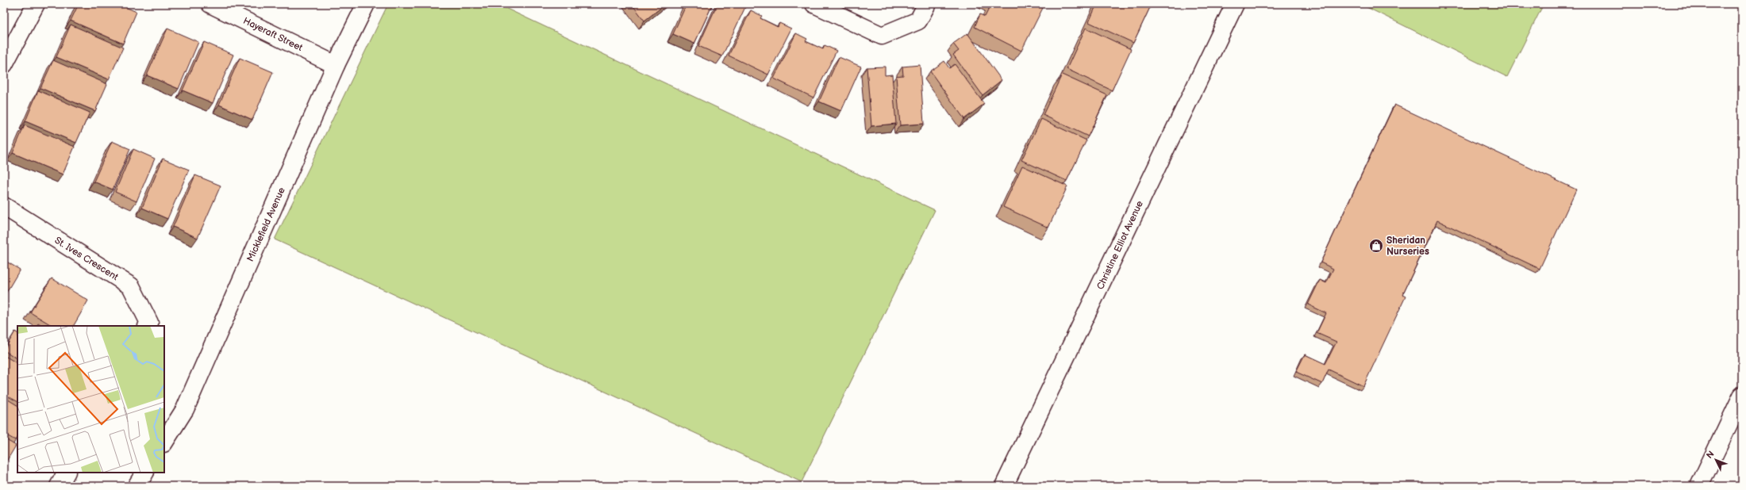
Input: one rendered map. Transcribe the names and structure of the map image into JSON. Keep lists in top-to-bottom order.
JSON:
{
  "streets": {
    "street": [
      "Hayeraft Street",
      "Micklefield Avenue",
      "Christine Elliot Avenue",
      "St. Ives Crescent"
    ]
  },
  "crossings": [
    ["Hayeraft Street", "Micklefield Avenue"]
  ],
  "places": {
    "shop": ["Sheridan Nurseries"]
  },
  "north": "top left"
}
